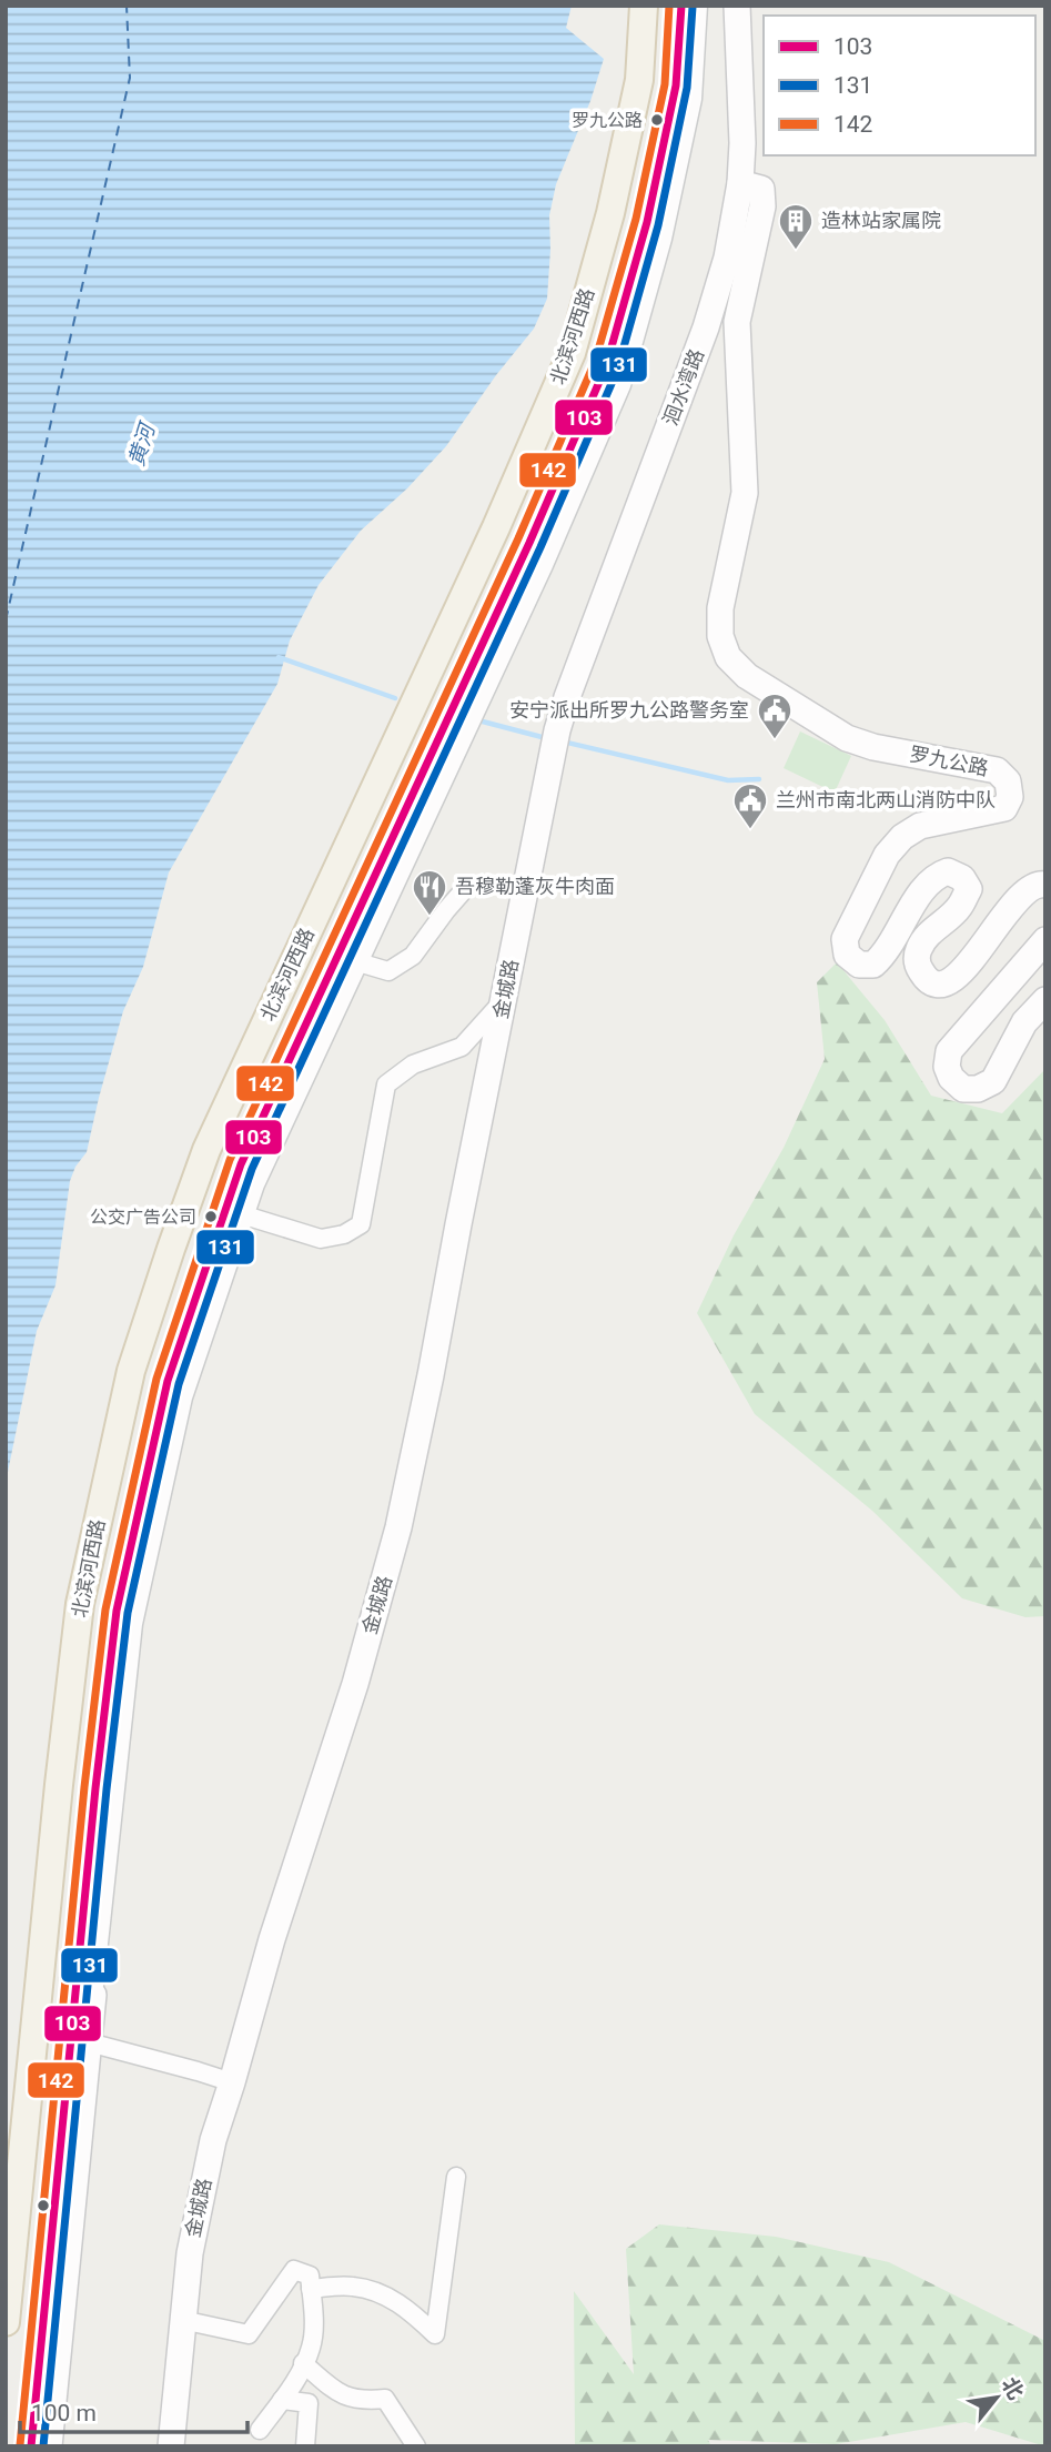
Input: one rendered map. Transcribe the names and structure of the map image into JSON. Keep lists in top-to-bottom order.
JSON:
{
  "streets": {
    "main road": ["北滨河西路"],
    "street": ["洄水湾路", "罗九公路", "金城路"]
  },
  "crossings": [
    ["洄水湾路", "罗九公路"],
    ["洄水湾路", "金城路"]
  ],
  "water": ["黄河"],
  "places": {
    "other": ["罗九公路", "公交广告公司"],
    "building": ["造林站家属院"],
    "public building": ["安宁派出所罗九公路警务室", "兰州市南北两山消防中队"],
    "restaurant": ["吾穆勒蓬灰牛肉面"]
  },
  "lines": ["transit line 103", "transit line 142", "transit line 131"],
  "legend": ["103", "131", "142"],
  "scale_bar": "100 m",
  "north": "top right"
}
